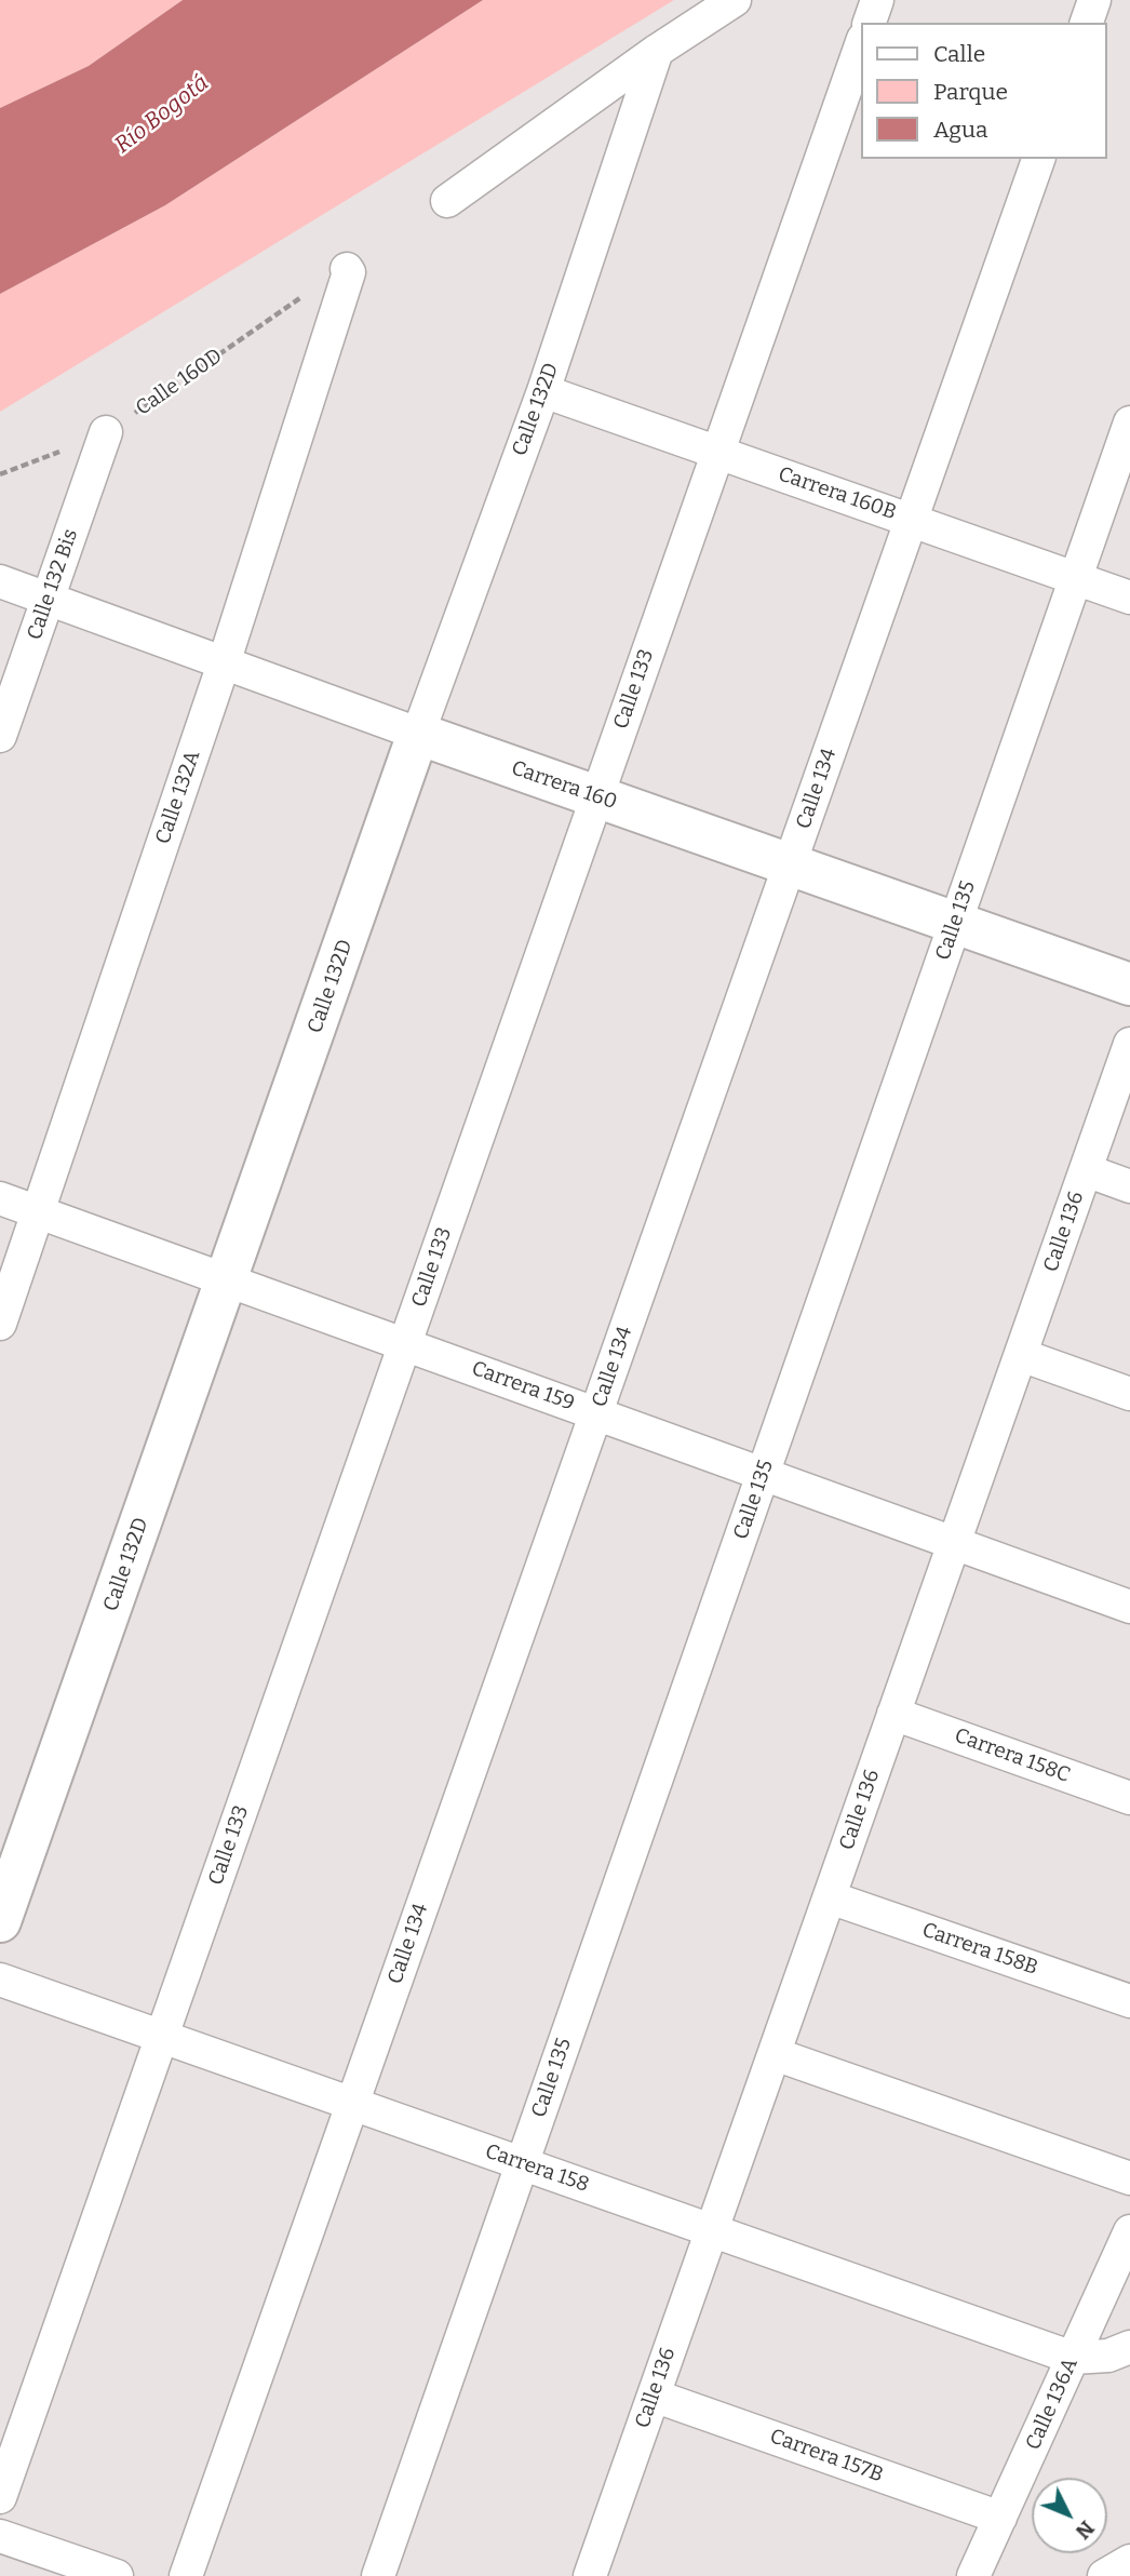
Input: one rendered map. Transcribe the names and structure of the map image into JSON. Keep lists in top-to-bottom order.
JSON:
{
  "streets": {
    "street": [
      "Calle 132D",
      "Carrera 160B",
      "Calle 132 Bis",
      "Calle 133",
      "Carrera 160",
      "Calle 134",
      "Calle 132A",
      "Calle 135",
      "Calle 136",
      "Carrera 159",
      "Carrera 158C",
      "Carrera 158B",
      "Carrera 158",
      "Calle 136A",
      "Carrera 157B"
    ],
    "path": ["Calle 160D"]
  },
  "crossings": [
    ["Calle 160D", "Calle 132 Bis"],
    ["Calle 160D", "Calle 132A"],
    ["Calle 132D", "Carrera 160B"],
    ["Calle 132D", "Carrera 160"],
    ["Calle 132D", "Carrera 159"],
    ["Carrera 160B", "Calle 133"],
    ["Carrera 160B", "Calle 134"],
    ["Carrera 160B", "Calle 135"],
    ["Calle 132 Bis", "Carrera 160"],
    ["Calle 133", "Carrera 160"],
    ["Calle 133", "Carrera 159"],
    ["Calle 133", "Carrera 158"],
    ["Carrera 160", "Calle 134"],
    ["Carrera 160", "Calle 132A"],
    ["Carrera 160", "Calle 135"],
    ["Calle 134", "Carrera 159"],
    ["Calle 134", "Carrera 158"],
    ["Calle 132A", "Carrera 159"],
    ["Calle 135", "Carrera 159"],
    ["Calle 135", "Carrera 158"],
    ["Calle 136", "Carrera 159"],
    ["Calle 136", "Carrera 158C"],
    ["Calle 136", "Carrera 158B"],
    ["Calle 136", "Carrera 158"],
    ["Calle 136", "Carrera 157B"],
    ["Carrera 158", "Calle 136A"],
    ["Calle 136A", "Carrera 157B"]
  ],
  "water": ["Río Bogotá"],
  "legend": ["Calle", "Parque", "Agua"],
  "north": "bottom right"
}
